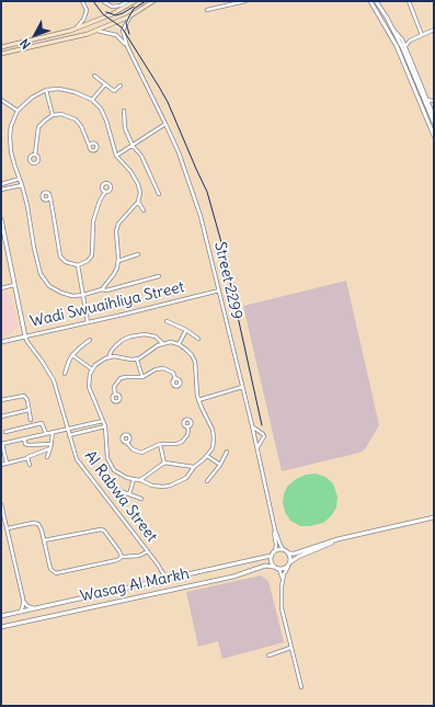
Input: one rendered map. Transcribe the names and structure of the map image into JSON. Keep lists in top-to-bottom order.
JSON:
{
  "streets": {
    "street": [
      "Street 2299",
      "Wadi Swuaihliya Street",
      "Al Rabwa Street",
      "Wasag Al Markh"
    ]
  },
  "crossings": [
    ["Street 2299", "Wadi Swuaihliya Street"],
    ["Street 2299", "Wasag Al Markh"],
    ["Wadi Swuaihliya Street", "Al Rabwa Street"],
    ["Al Rabwa Street", "Wasag Al Markh"]
  ],
  "north": "bottom left"
}
